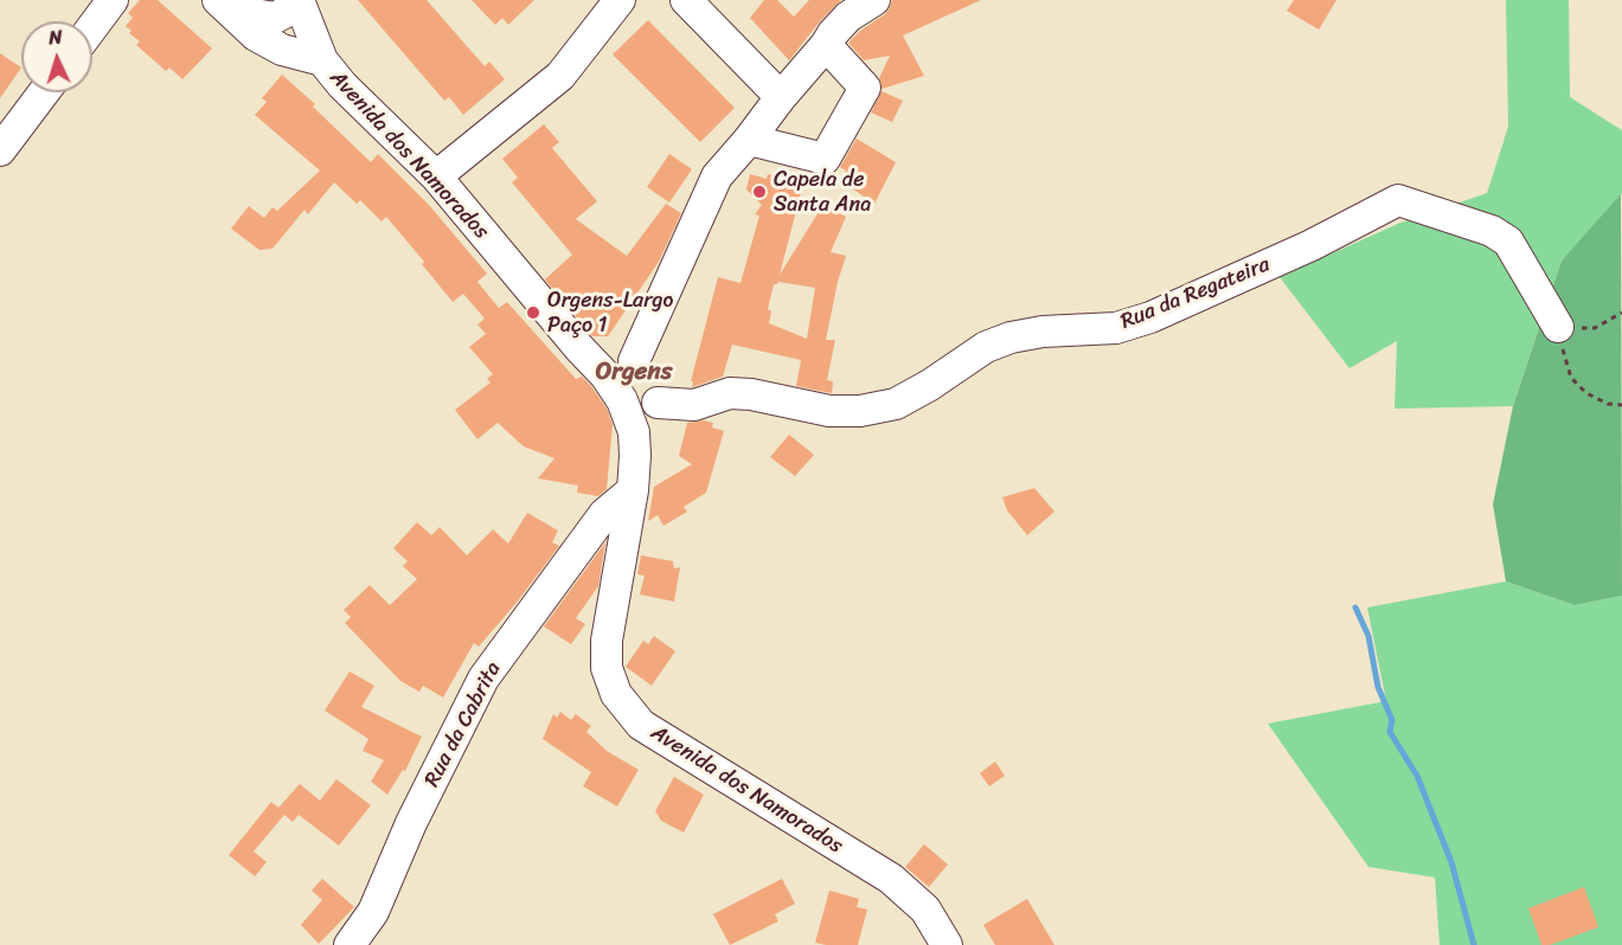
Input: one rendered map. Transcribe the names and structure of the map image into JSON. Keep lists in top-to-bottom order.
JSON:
{
  "streets": {
    "street": ["Avenida dos Namorados", "Rua da Regateira", "Rua da Cabrita"]
  },
  "crossings": [
    ["Avenida dos Namorados", "Rua da Cabrita"]
  ],
  "districts": ["Orgens"],
  "places": ["Capela de Santa Ana", "Orgens-Largo Paço 1"],
  "north": "top"
}
